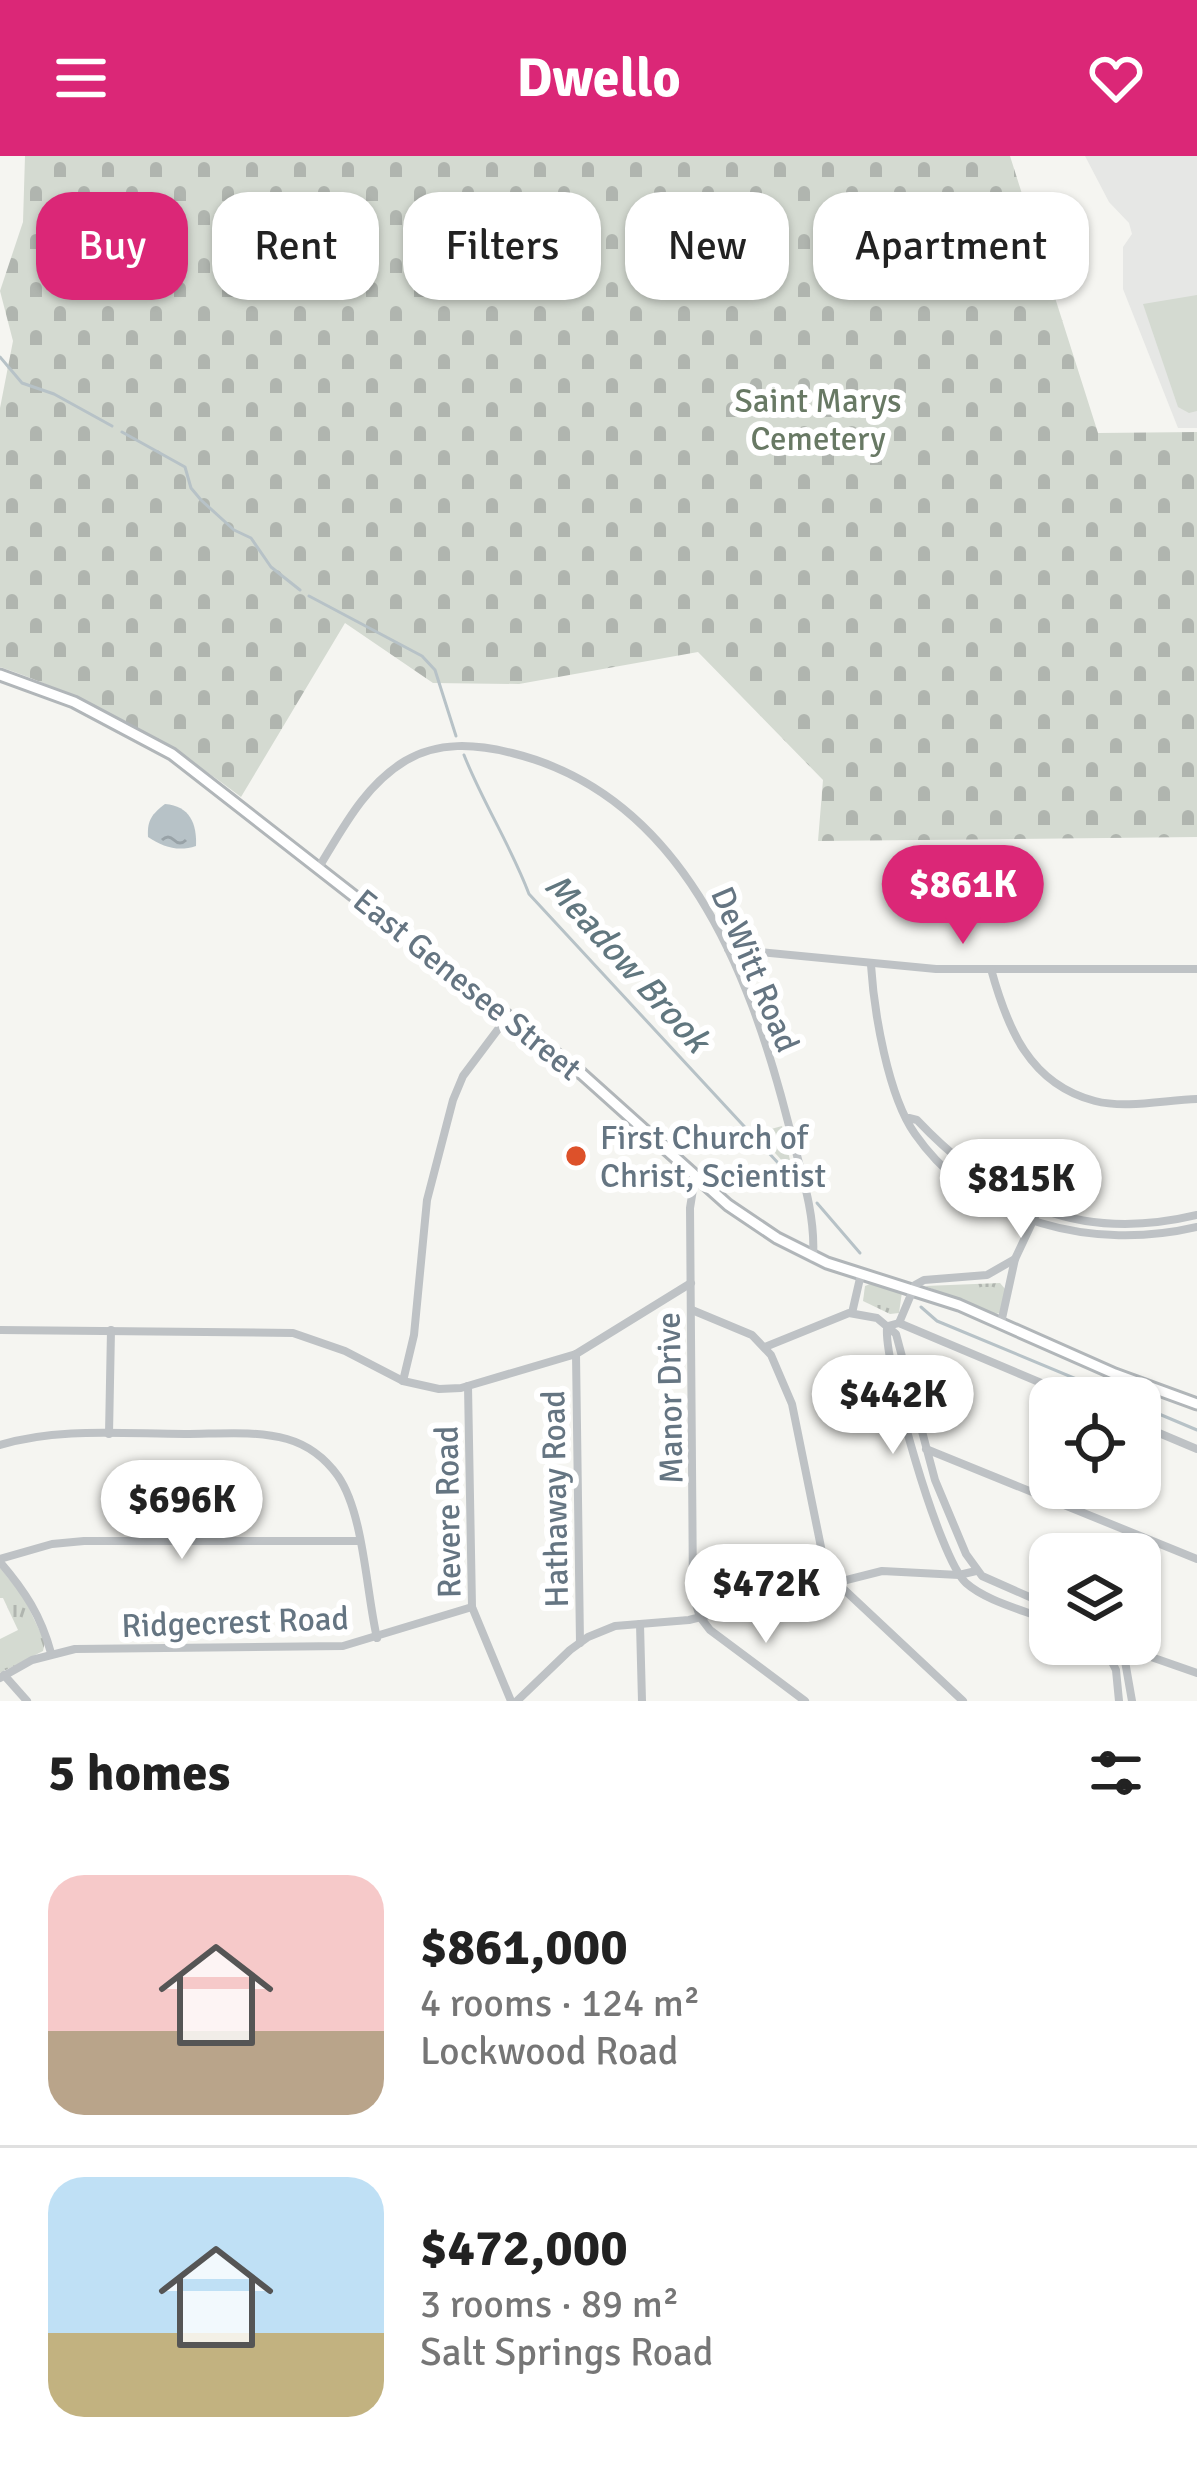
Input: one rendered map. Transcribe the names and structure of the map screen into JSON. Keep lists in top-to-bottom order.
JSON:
{
  "streets": {
    "main road": ["East Genesee Street"],
    "street": [
      "DeWitt Road",
      "Manor Drive",
      "Hathaway Road",
      "Revere Road",
      "Ridgecrest Road"
    ]
  },
  "crossings": [
    ["DeWitt Road", "East Genesee Street"],
    ["East Genesee Street", "Manor Drive"],
    ["Revere Road", "Ridgecrest Road"]
  ],
  "water": ["Meadow Brook"],
  "parks": ["Saint Marys Cemetery"],
  "places": ["First Church of Christ, Scientist"],
  "page": {
    "header": "Dwello",
    "chip": [
      "Buy",
      "Rent",
      "Filters",
      "New",
      "Apartment"
    ],
    "price": [
      "$861K",
      "$815K",
      "$442K",
      "$696K",
      "$472K"
    ],
    "heading": "5 homes",
    "list": [
      {
        "name": "$861,000",
        "note": "4 rooms · 124 m² · Lockwood Road"
      },
      {
        "name": "$472,000",
        "note": "3 rooms · 89 m² · Salt Springs Road"
      }
    ]
  }
}
